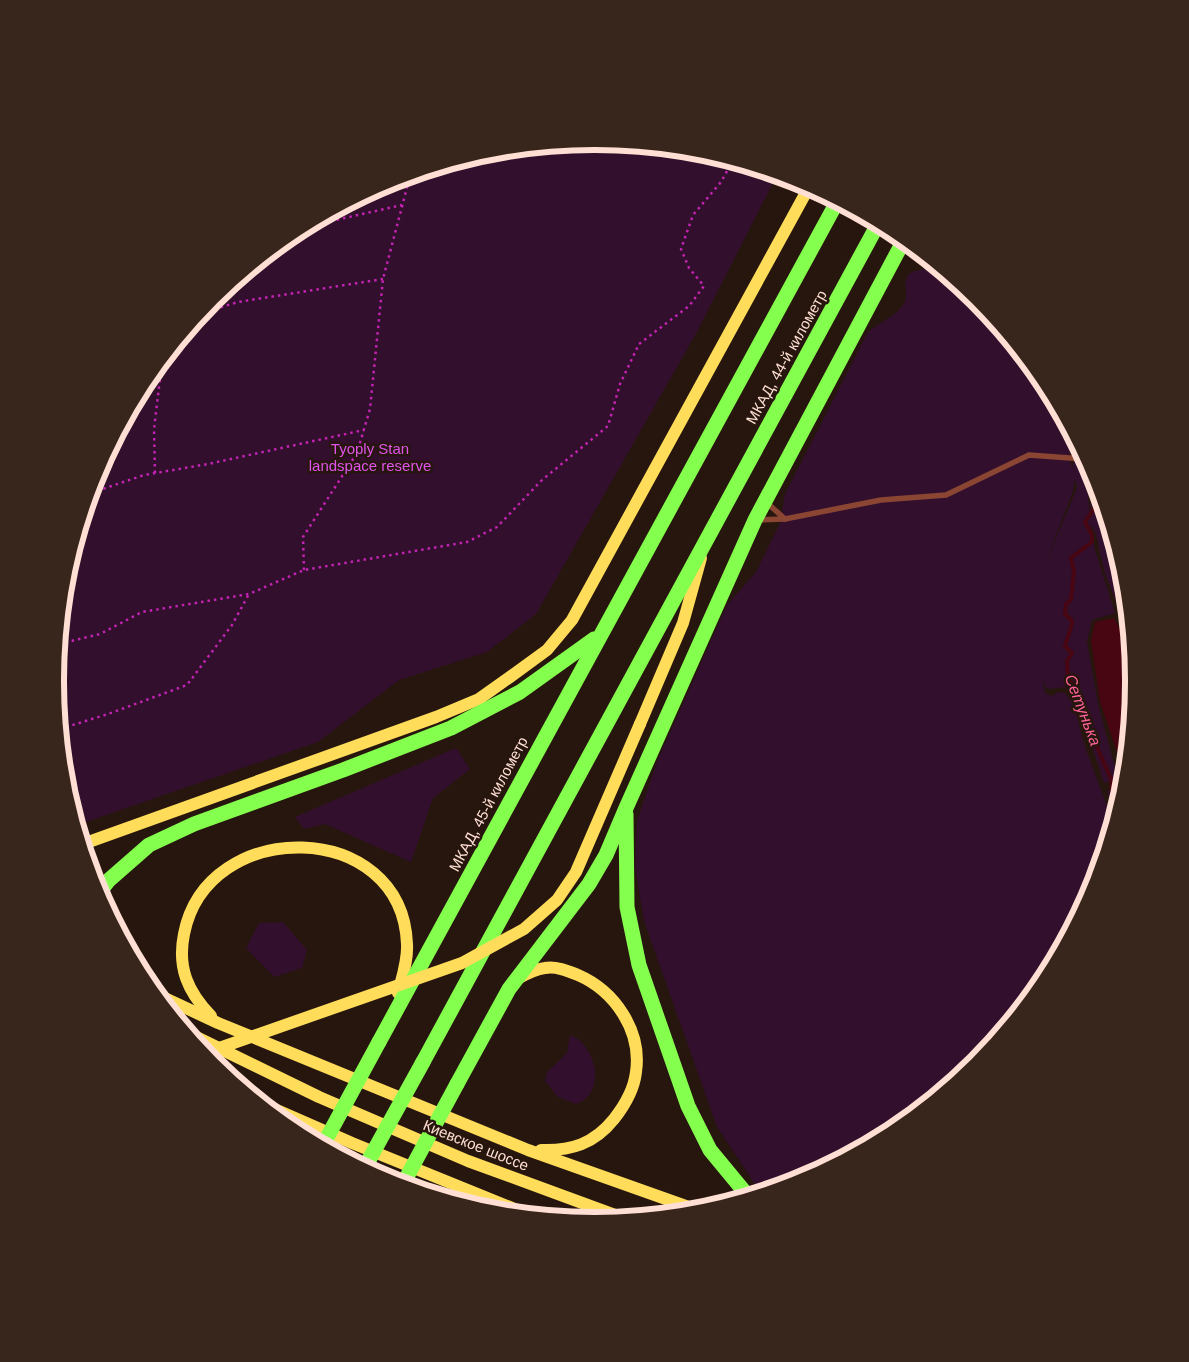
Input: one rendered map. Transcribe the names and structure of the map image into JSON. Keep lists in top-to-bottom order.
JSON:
{
  "streets": {
    "highway": ["МКАД, 44-й километр", "МКАД, 45-й километр"],
    "main road": ["Киевское шоссе"]
  },
  "crossings": [
    ["МКАД, 44-й километр", "МКАД, 45-й километр"]
  ],
  "water": ["Сетунька"],
  "parks": ["Tyoply Stan landspace reserve"]
}
